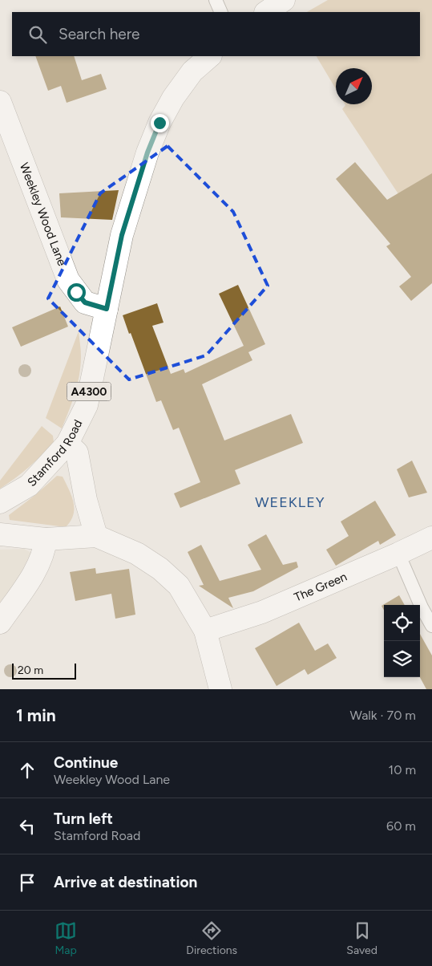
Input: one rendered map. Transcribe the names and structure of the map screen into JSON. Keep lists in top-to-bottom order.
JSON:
{
  "streets": {
    "street": [
      "Weekley Wood Lane",
      "A4300",
      "Stamford Road",
      "The Green"
    ]
  },
  "crossings": [
    ["Weekley Wood Lane", "Stamford Road"]
  ],
  "districts": ["WEEKLEY"],
  "scale_bar": "20 m",
  "north": "top right",
  "page": {
    "search": "Search here",
    "scale": "20 m",
    "heading": ["1 min", "Walk · 70 m"],
    "list": [
      ["Continue", "Weekley Wood Lane", "10 m"],
      ["Turn left", "Stamford Road", "60 m"],
      "Arrive at destination"
    ],
    "nav": ["Map", "Directions", "Saved"]
  }
}
